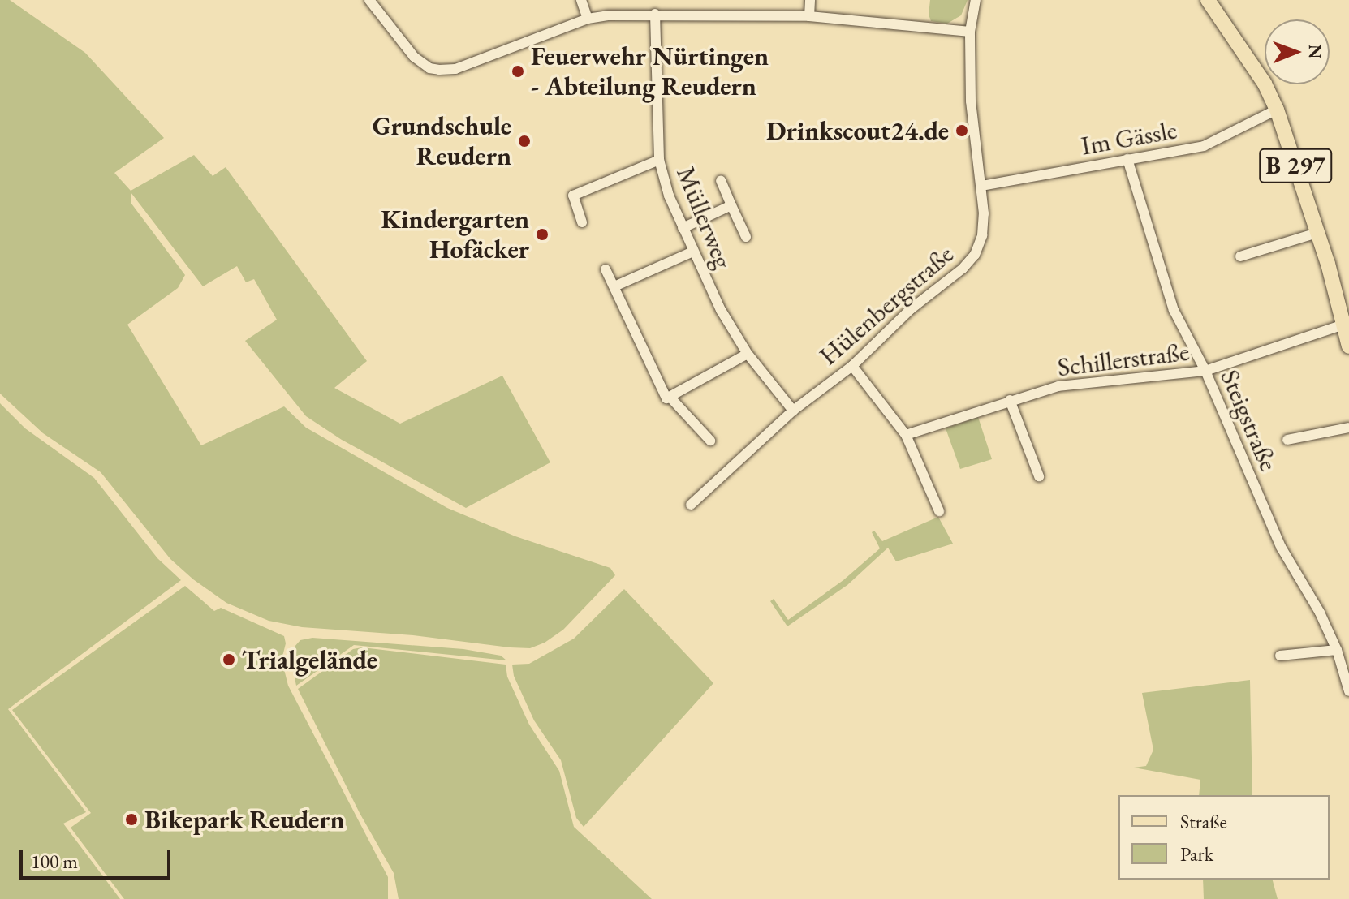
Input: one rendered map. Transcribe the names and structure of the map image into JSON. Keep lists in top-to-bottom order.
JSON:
{
  "streets": {
    "main road": ["B 297"],
    "street": [
      "Im Gässle",
      "Müllerweg",
      "Hülenbergstraße",
      "Schillerstraße",
      "Steigstraße"
    ]
  },
  "crossings": [
    ["Im Gässle", "B 297"],
    ["Im Gässle", "Hülenbergstraße"],
    ["Im Gässle", "Steigstraße"],
    ["B 297", "Schillerstraße"],
    ["Müllerweg", "Hülenbergstraße"],
    ["Schillerstraße", "Steigstraße"]
  ],
  "places": [
    "Feuerwehr Nürtingen - Abteilung Reudern",
    "Drinkscout24.de",
    "Grundschule Reudern",
    "Kindergarten Hofäcker",
    "Trialgelände",
    "Bikepark Reudern"
  ],
  "legend": ["Straße", "Park"],
  "scale_bar": "100 m",
  "north": "right"
}
